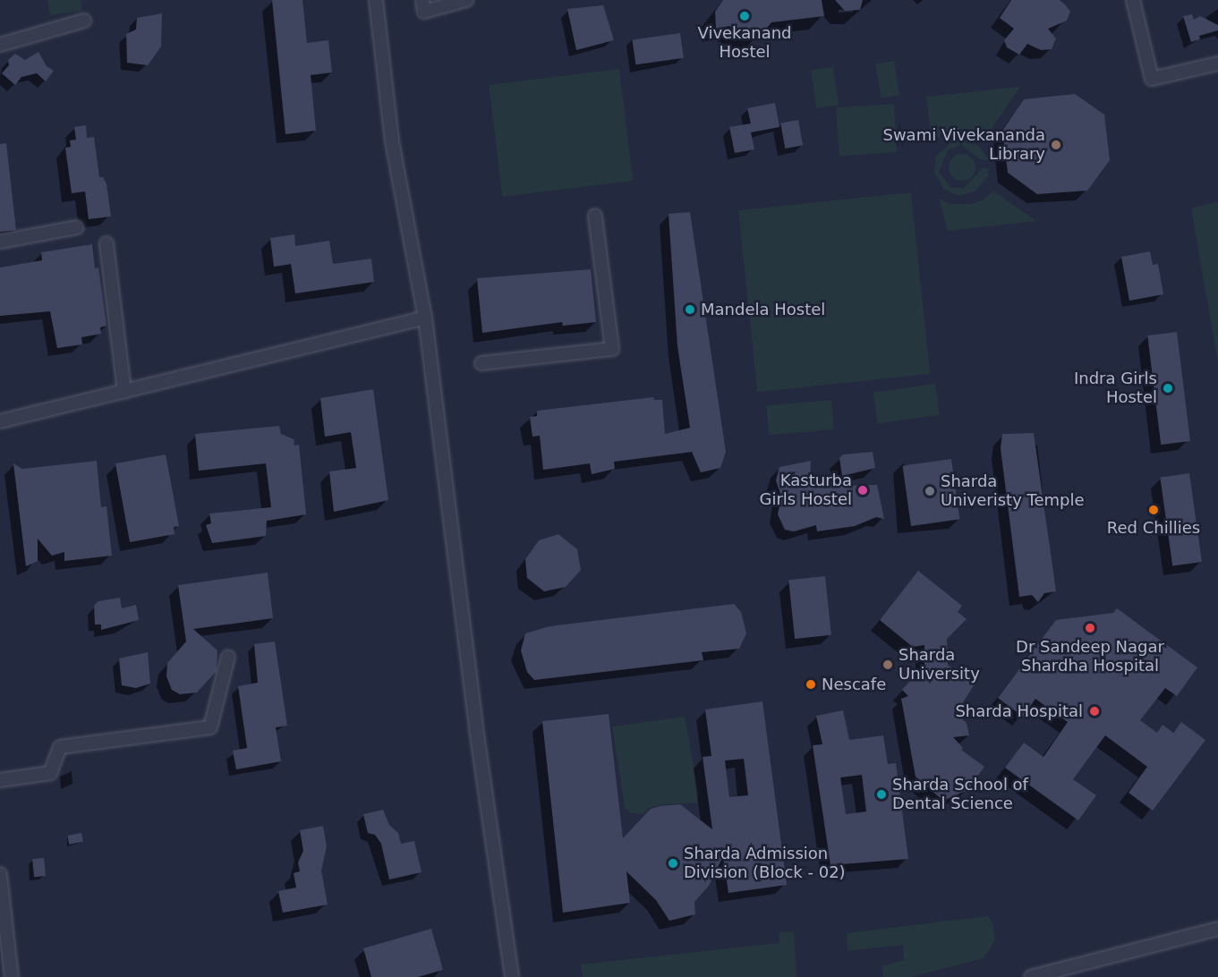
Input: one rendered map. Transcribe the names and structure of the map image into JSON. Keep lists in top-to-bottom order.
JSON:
{
  "places": [
    "Vivekanand Hostel",
    "Swami Vivekananda Library",
    "Mandela Hostel",
    "Indra Girls Hostel",
    "Kasturba Girls Hostel",
    "Sharda Univeristy Temple",
    "Red Chillies",
    "Dr Sandeep Nagar Shardha Hospital",
    "Sharda University",
    "Nescafe",
    "Sharda Hospital",
    "Sharda School of Dental Science",
    "Sharda Admission Division (Block - 02)"
  ]
}
